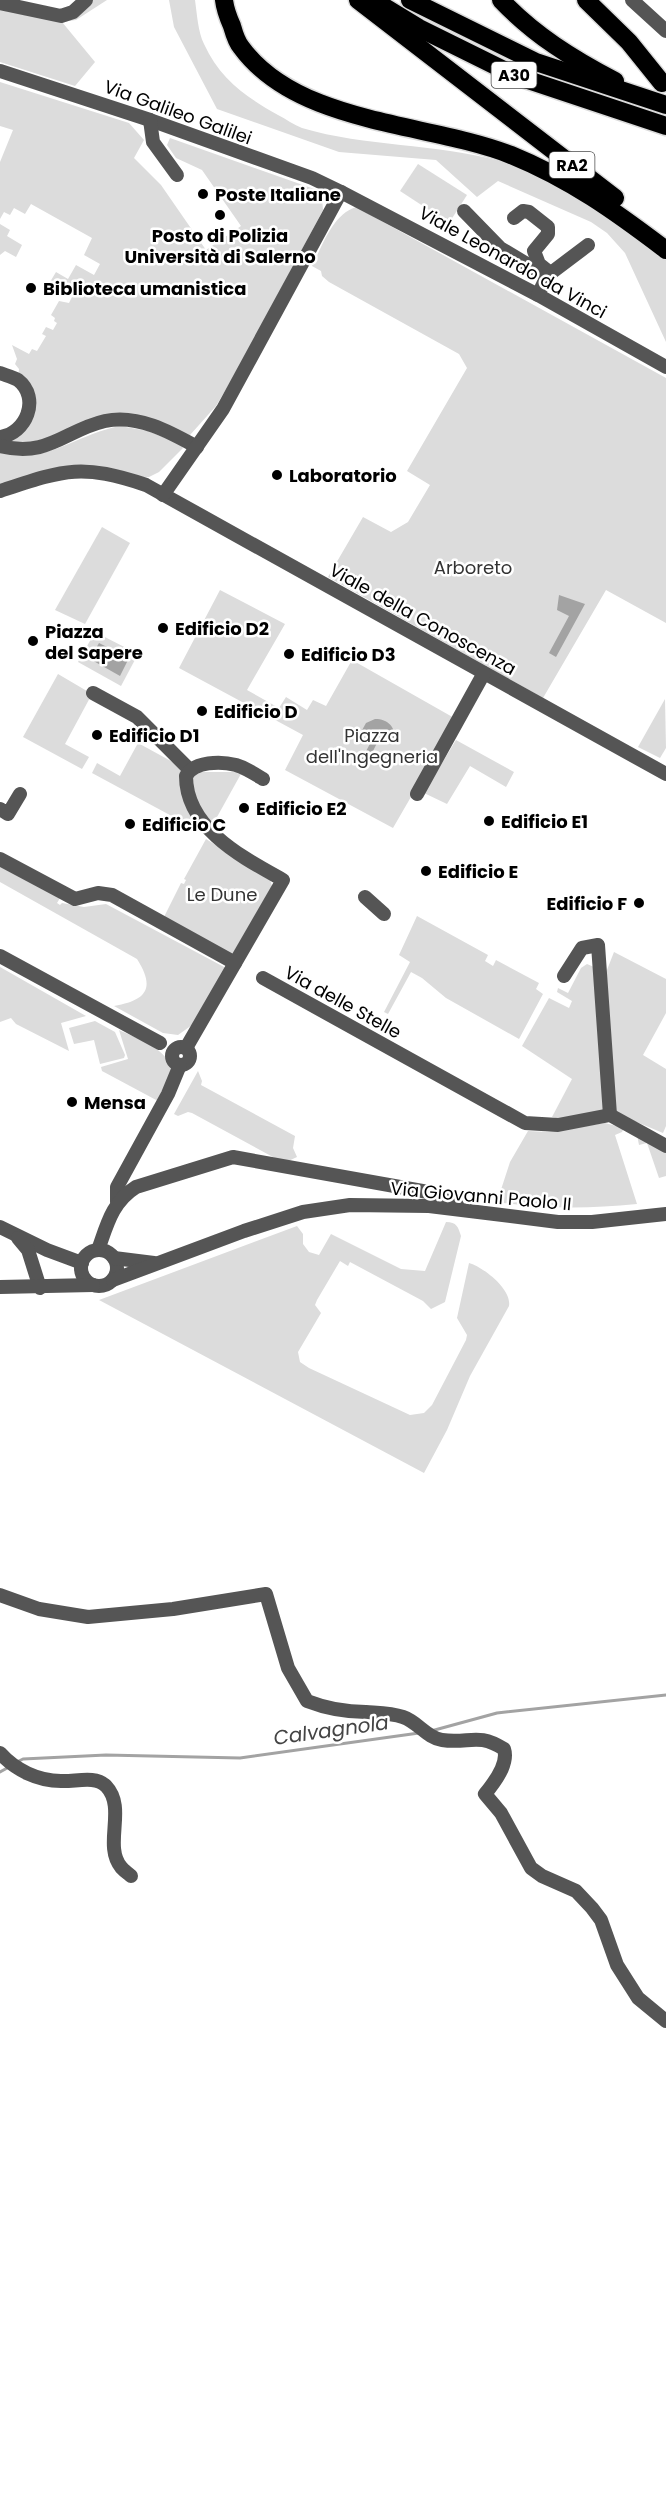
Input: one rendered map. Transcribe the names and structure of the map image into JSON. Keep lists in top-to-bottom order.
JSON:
{
  "streets": {
    "highway": ["A30", "RA2"],
    "street": [
      "Via Galileo Galilei",
      "Viale Leonardo da Vinci",
      "Viale della Conoscenza",
      "Via delle Stelle",
      "Via Giovanni Paolo II"
    ]
  },
  "crossings": [
    ["Via Galileo Galilei", "Viale Leonardo da Vinci"]
  ],
  "water": ["Calvagnola"],
  "parks": ["Arboreto", "Piazza dell'Ingegneria", "Le Dune"],
  "places": [
    "Poste Italiane",
    "Posto di Polizia Università di Salerno",
    "Biblioteca umanistica",
    "Laboratorio",
    "Edificio D2",
    "Piazza del Sapere",
    "Edificio D3",
    "Edificio D",
    "Edificio D1",
    "Edificio E2",
    "Edificio E1",
    "Edificio C",
    "Edificio E",
    "Edificio F",
    "Mensa"
  ]
}
